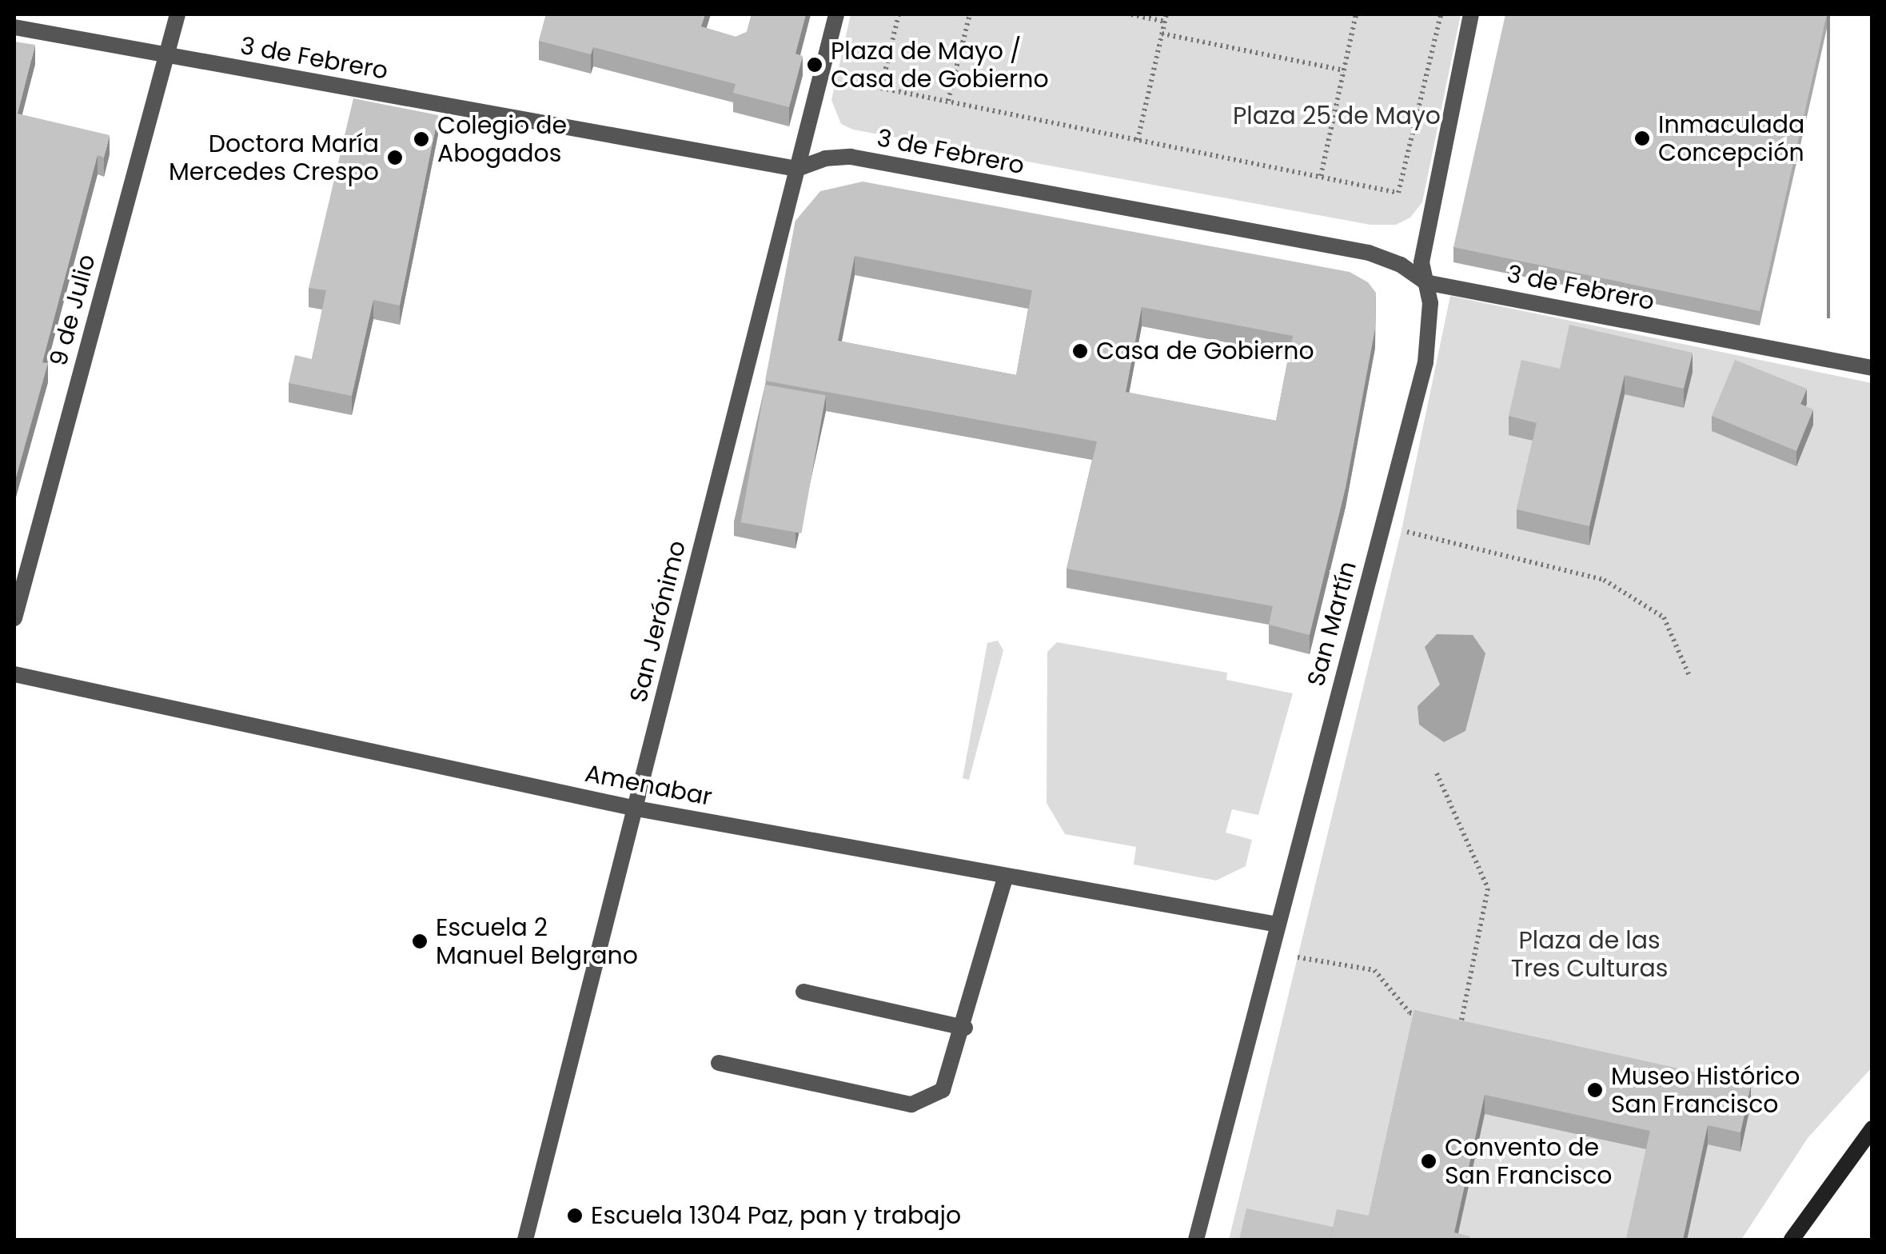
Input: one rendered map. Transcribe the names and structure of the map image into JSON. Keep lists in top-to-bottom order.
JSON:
{
  "streets": {
    "street": [
      "3 de Febrero",
      "9 de Julio",
      "San Jerónimo",
      "San Martín",
      "Amenabar"
    ]
  },
  "crossings": [
    ["3 de Febrero", "9 de Julio"],
    ["3 de Febrero", "San Jerónimo"],
    ["3 de Febrero", "San Martín"],
    ["San Jerónimo", "Amenabar"],
    ["San Martín", "Amenabar"]
  ],
  "parks": ["Plaza 25 de Mayo", "Plaza de las Tres Culturas"],
  "places": [
    "Plaza de Mayo / Casa de Gobierno",
    "Inmaculada Concepción",
    "Colegio de Abogados",
    "Doctora María Mercedes Crespo",
    "Casa de Gobierno",
    "Escuela 2 Manuel Belgrano",
    "Museo Histórico San Francisco",
    "Convento de San Francisco",
    "Escuela 1304 Paz, pan y trabajo"
  ]
}
